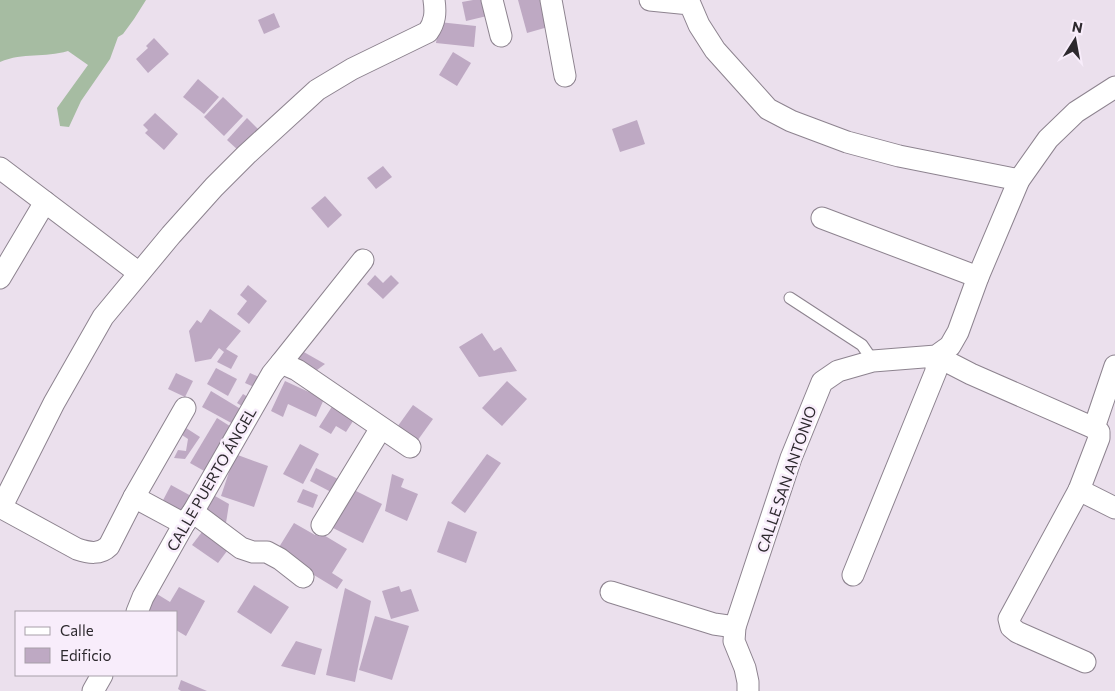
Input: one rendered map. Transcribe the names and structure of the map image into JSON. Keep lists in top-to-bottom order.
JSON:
{
  "streets": {
    "street": ["CALLE PUERTO ÁNGEL", "CALLE SAN ANTONIO"]
  },
  "legend": ["Calle", "Edificio"],
  "north": "top"
}
